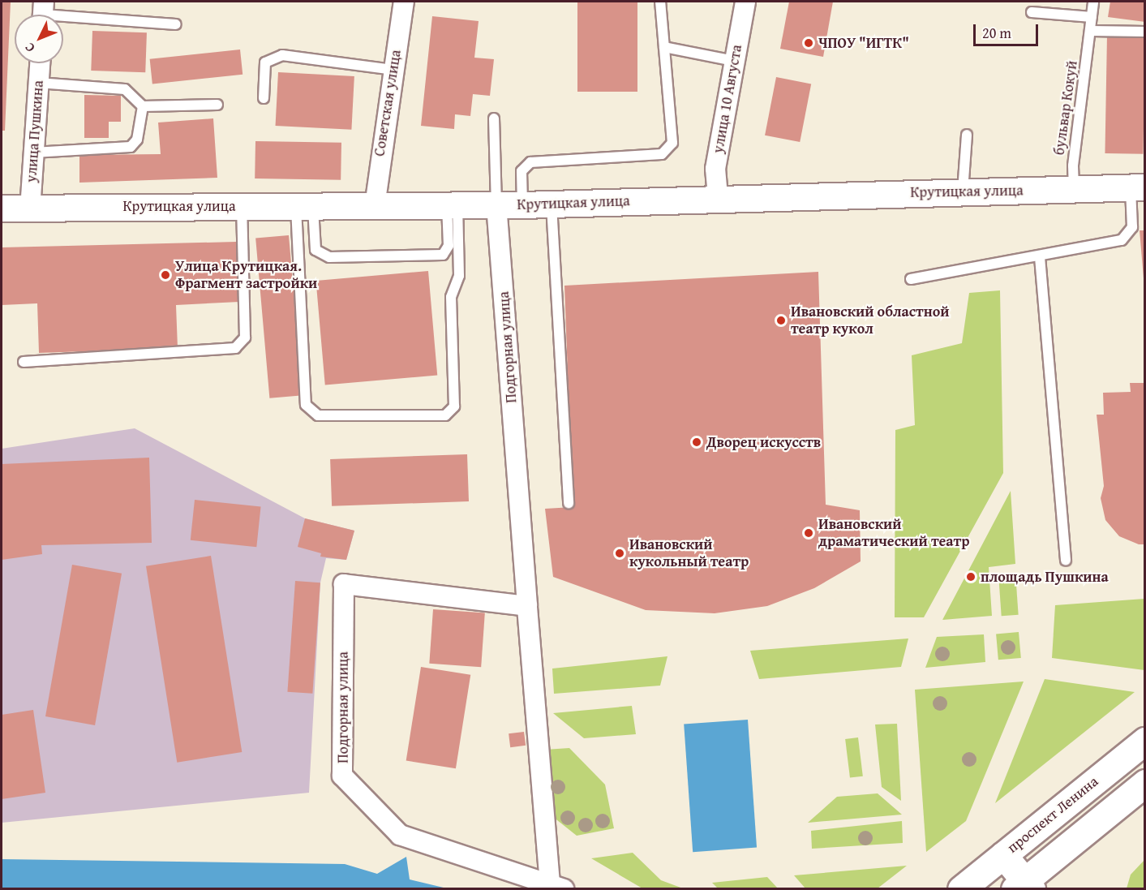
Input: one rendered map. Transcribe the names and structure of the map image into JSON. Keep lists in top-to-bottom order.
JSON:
{
  "streets": {
    "main road": ["проспект Ленина"],
    "street": [
      "улица 10 Августа",
      "Советская улица",
      "улица Пушкина",
      "Крутицкая улица",
      "Подгорная улица"
    ],
    "lane": ["бульвар Кокуй"]
  },
  "crossings": [
    ["улица 10 Августа", "Крутицкая улица"],
    ["Советская улица", "Крутицкая улица"],
    ["бульвар Кокуй", "Крутицкая улица"],
    ["улица Пушкина", "Крутицкая улица"],
    ["Крутицкая улица", "Подгорная улица"]
  ],
  "places": [
    "ЧПОУ \"ИГТК\"",
    "Улица Крутицкая. Фрагмент застройки",
    "Ивановский областной театр кукол",
    "Дворец искусств",
    "Ивановский драматический театр",
    "Ивановский кукольный театр",
    "площадь Пушкина"
  ],
  "scale_bar": "20 m",
  "north": "bottom left"
}
